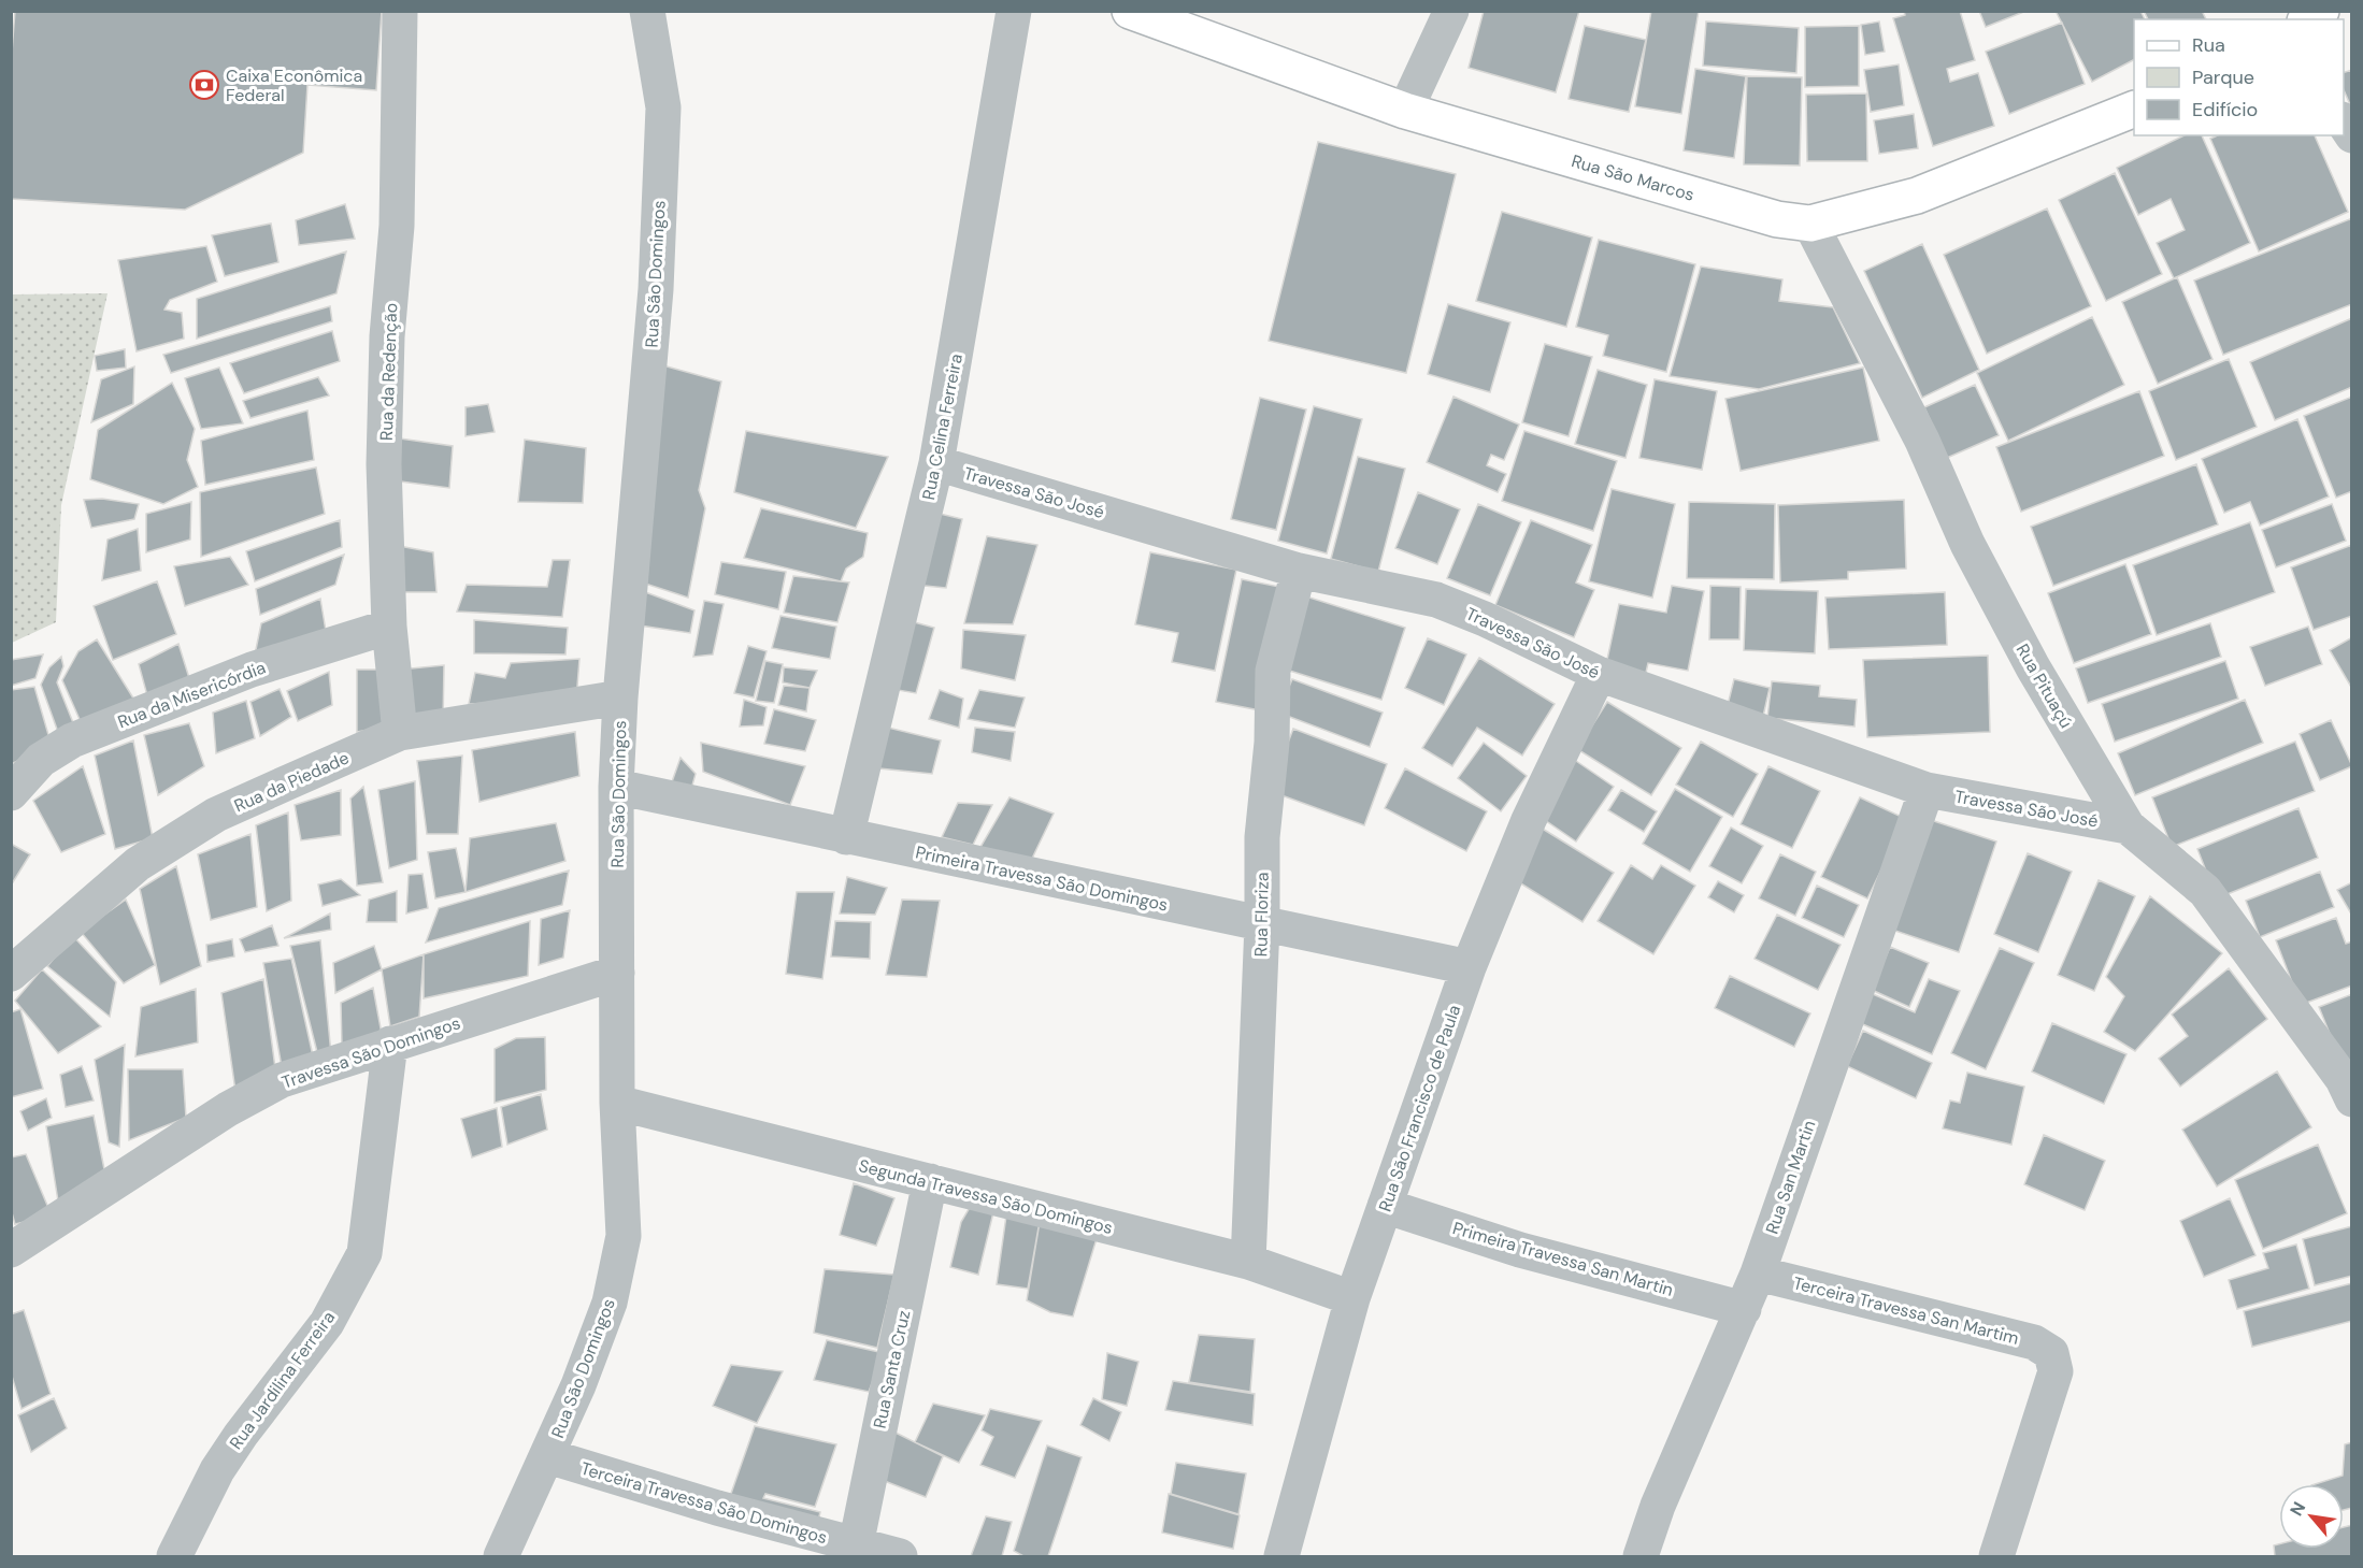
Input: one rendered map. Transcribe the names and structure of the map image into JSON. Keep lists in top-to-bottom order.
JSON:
{
  "streets": {
    "main road": ["Rua São Marcos"],
    "street": [
      "Rua São Domingos",
      "Rua da Redenção",
      "Rua Celina Ferreira",
      "Travessa São José",
      "Rua Pituaçú",
      "Rua da Misericórdia",
      "Rua da Piedade",
      "Primeira Travessa São Domingos",
      "Rua Floriza",
      "Travessa São Domingos",
      "Rua São Francisco de Paula",
      "Rua San Martin",
      "Segunda Travessa São Domingos",
      "Primeira Travessa San Martin",
      "Terceira Travessa San Martim",
      "Rua Santa Cruz",
      "Rua Jardilina Ferreira",
      "Terceira Travessa São Domingos"
    ]
  },
  "crossings": [
    ["Rua São Marcos", "Rua Pituaçú"],
    ["Rua São Domingos", "Rua da Piedade"],
    ["Rua São Domingos", "Primeira Travessa São Domingos"],
    ["Rua São Domingos", "Travessa São Domingos"],
    ["Rua São Domingos", "Segunda Travessa São Domingos"],
    ["Rua São Domingos", "Terceira Travessa São Domingos"],
    ["Rua da Redenção", "Rua da Misericórdia"],
    ["Rua da Redenção", "Rua da Piedade"],
    ["Rua Celina Ferreira", "Travessa São José"],
    ["Rua Celina Ferreira", "Primeira Travessa São Domingos"],
    ["Travessa São José", "Rua Pituaçú"],
    ["Travessa São José", "Rua Floriza"],
    ["Travessa São José", "Rua São Francisco de Paula"],
    ["Travessa São José", "Rua San Martin"],
    ["Primeira Travessa São Domingos", "Rua Floriza"],
    ["Primeira Travessa São Domingos", "Rua São Francisco de Paula"],
    ["Rua Floriza", "Segunda Travessa São Domingos"],
    ["Travessa São Domingos", "Rua Jardilina Ferreira"],
    ["Rua São Francisco de Paula", "Segunda Travessa São Domingos"],
    ["Rua São Francisco de Paula", "Primeira Travessa San Martin"],
    ["Rua San Martin", "Primeira Travessa San Martin"],
    ["Rua San Martin", "Terceira Travessa San Martim"],
    ["Segunda Travessa São Domingos", "Rua Santa Cruz"],
    ["Rua Santa Cruz", "Terceira Travessa São Domingos"]
  ],
  "places": {
    "bank": ["Caixa Econômica Federal"]
  },
  "legend": ["Rua", "Parque", "Edifício"],
  "north": "top left"
}
